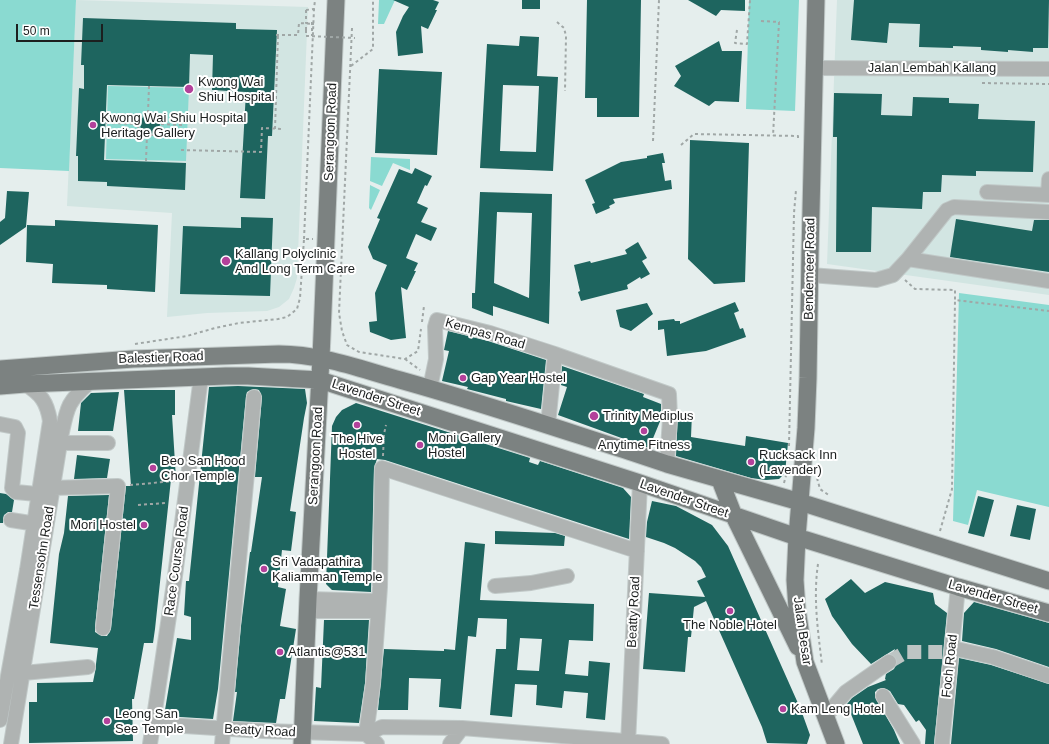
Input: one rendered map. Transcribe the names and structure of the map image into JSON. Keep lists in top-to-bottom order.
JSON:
{
  "streets": {
    "main road": [
      "Serangoon Road",
      "Bendemeer Road",
      "Balestier Road",
      "Lavender Street",
      "Jalan Besar"
    ],
    "street": [
      "Jalan Lembah Kallang",
      "Kempas Road",
      "Tessensohn Road",
      "Race Course Road",
      "Beatty Road",
      "Foch Road"
    ]
  },
  "crossings": [
    ["Jalan Lembah Kallang", "Bendemeer Road"],
    ["Serangoon Road", "Balestier Road"],
    ["Serangoon Road", "Lavender Street"],
    ["Serangoon Road", "Beatty Road"],
    ["Bendemeer Road", "Lavender Street"],
    ["Bendemeer Road", "Jalan Besar"],
    ["Kempas Road", "Lavender Street"],
    ["Balestier Road", "Lavender Street"],
    ["Balestier Road", "Tessensohn Road"],
    ["Balestier Road", "Race Course Road"],
    ["Lavender Street", "Beatty Road"],
    ["Lavender Street", "Jalan Besar"],
    ["Lavender Street", "Foch Road"],
    ["Race Course Road", "Beatty Road"]
  ],
  "places": [
    "Kwong Wai Shiu Hospital",
    "Kwong Wai Shiu Hospital Heritage Gallery",
    "Kallang Polyclinic And Long Term Care",
    "Gap Year Hostel",
    "Trinity Mediplus",
    "The Hive Hostel",
    "Anytime Fitness",
    "Moni Gallery Hostel",
    "Rucksack Inn (Lavender)",
    "Beo San Hood Chor Temple",
    "Mori Hostel",
    "Sri Vadapathira Kaliamman Temple",
    "The Noble Hotel",
    "Atlantis@531",
    "Kam Leng Hotel",
    "Leong San See Temple"
  ],
  "scale_bar": "50 m"
}
